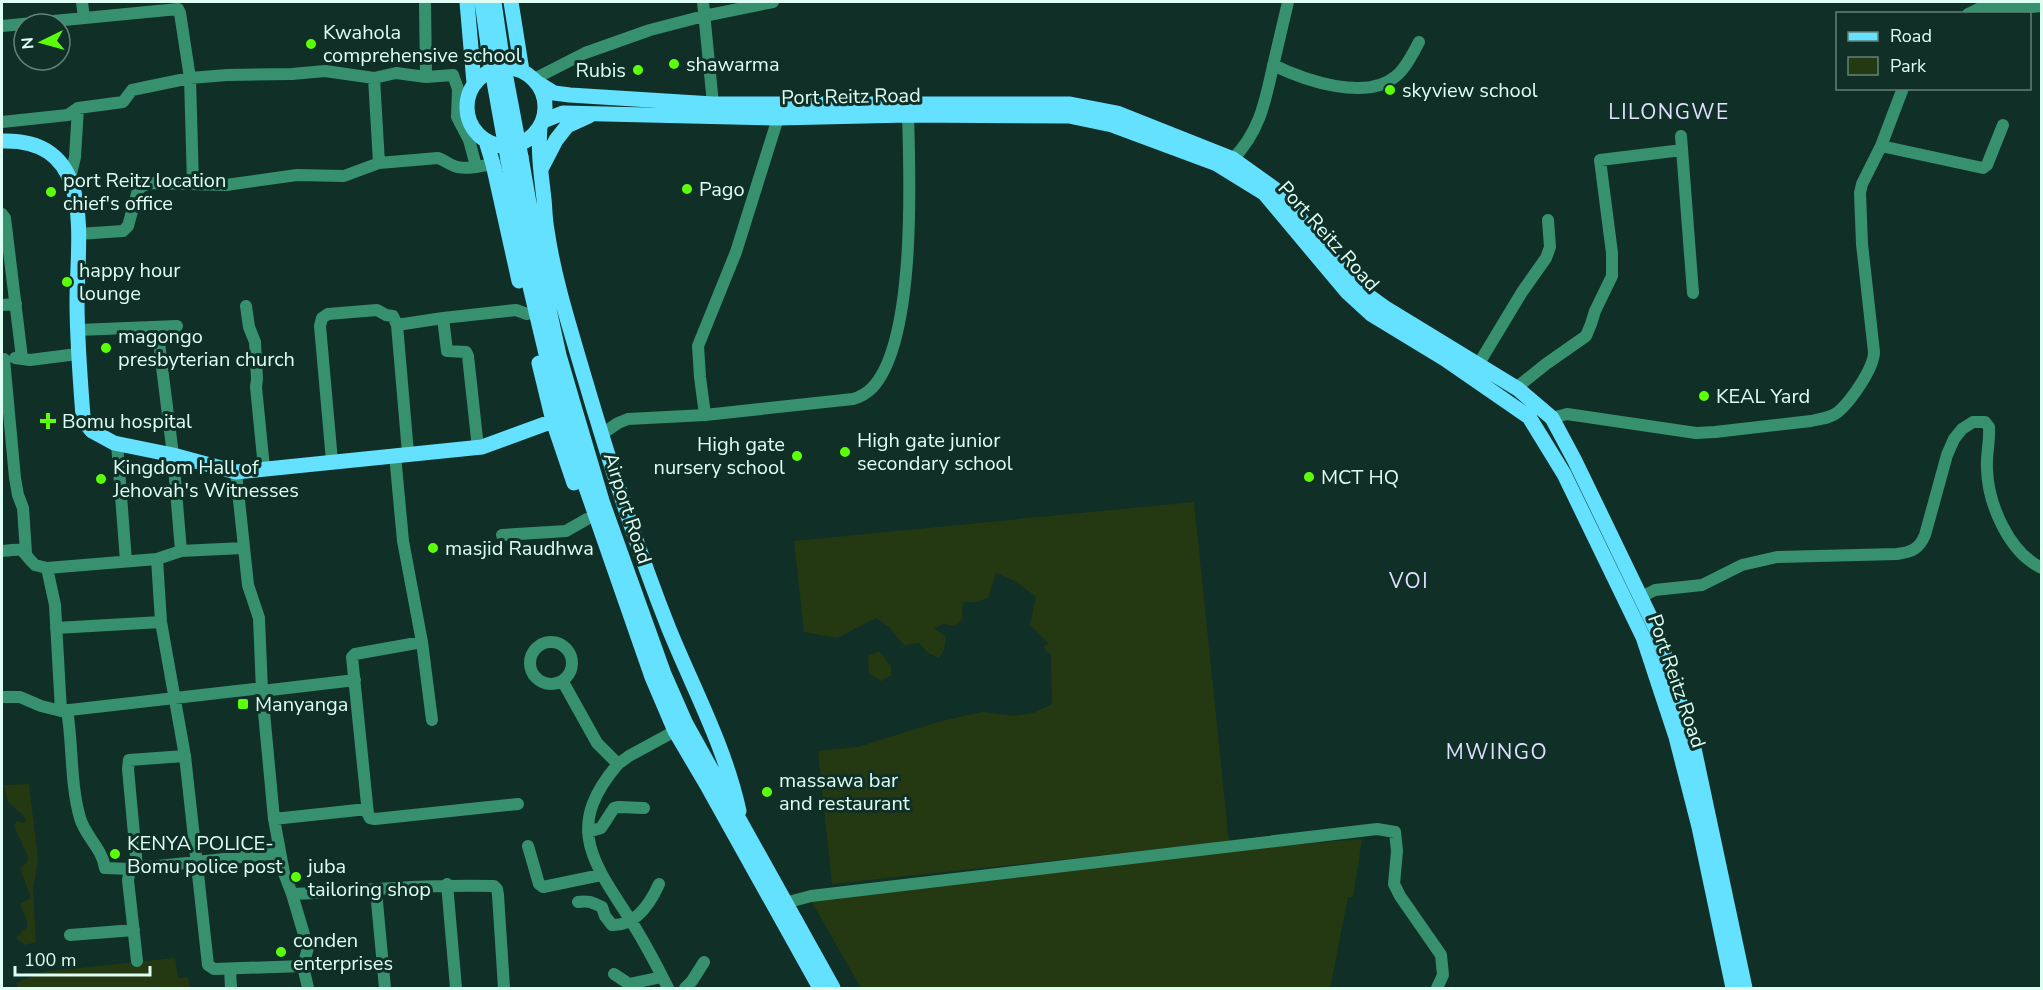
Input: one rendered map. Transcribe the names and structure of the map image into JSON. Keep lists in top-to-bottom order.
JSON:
{
  "streets": {
    "main road": ["Port Reitz Road", "Airport Road"]
  },
  "districts": ["LILONGWE", "VOI", "MWINGO"],
  "places": {
    "other": [
      "Kwahola comprehensive school",
      "shawarma",
      "Rubis",
      "skyview school",
      "Pago",
      "port Reitz location chief's office",
      "happy hour lounge",
      "magongo presbyterian church",
      "KEAL Yard",
      "High gate junior secondary school",
      "High gate nursery school",
      "MCT HQ",
      "Kingdom Hall of Jehovah's Witnesses",
      "masjid Raudhwa",
      "massawa bar and restaurant",
      "KENYA POLICE- Bomu police post",
      "juba tailoring shop",
      "conden enterprises"
    ],
    "health": ["Bomu hospital"],
    "transit": ["Manyanga"]
  },
  "legend": ["Road", "Park"],
  "scale_bar": "100 m",
  "north": "left"
}
